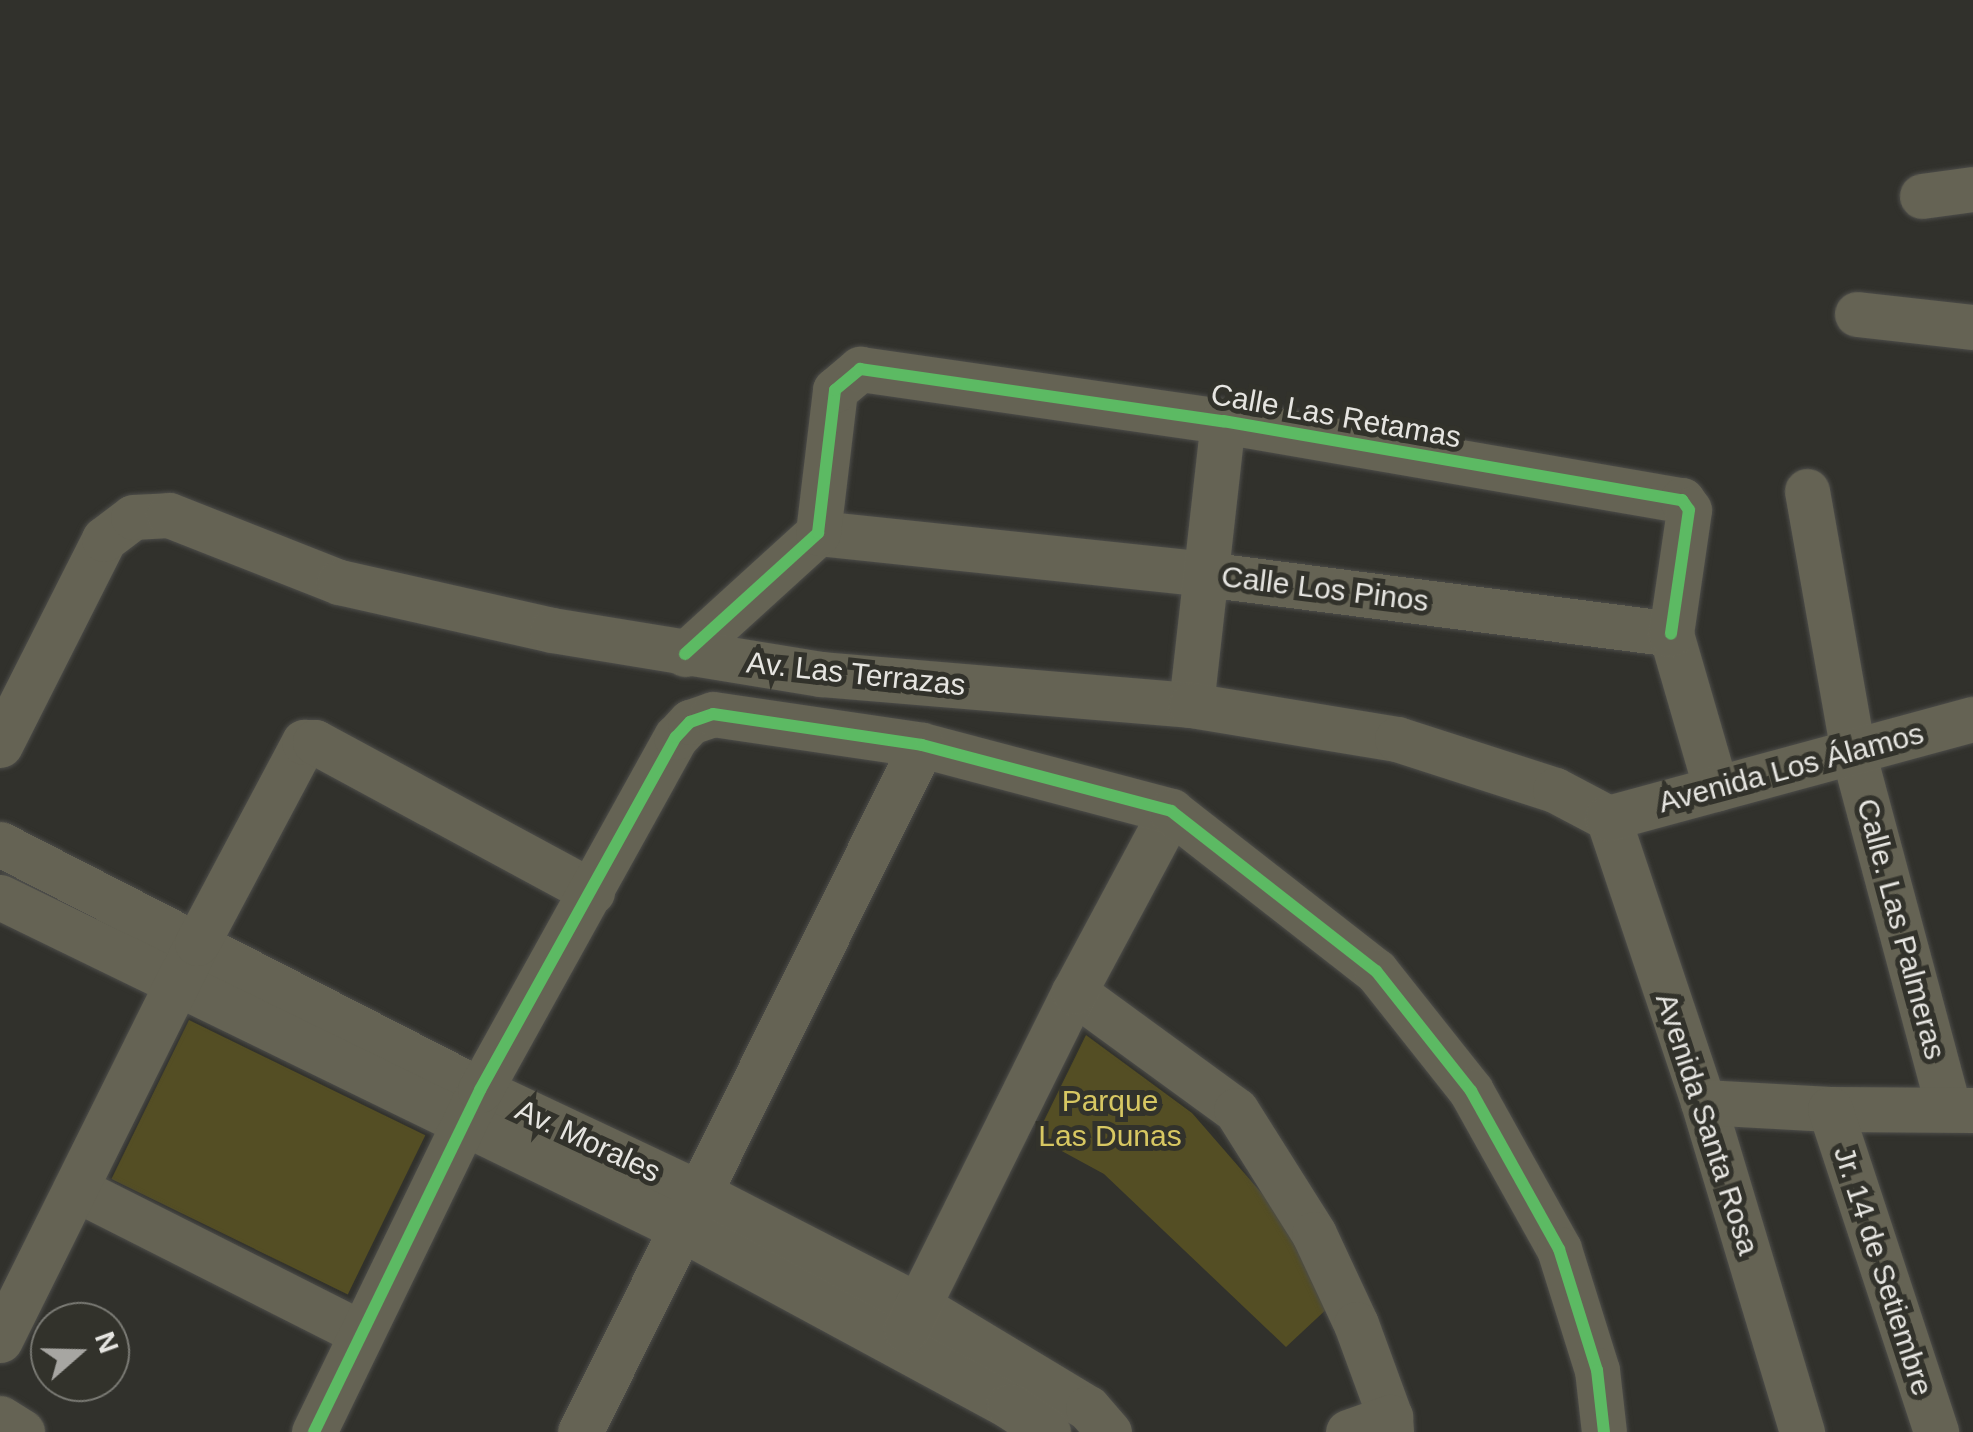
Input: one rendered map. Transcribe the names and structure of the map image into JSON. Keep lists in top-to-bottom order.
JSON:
{
  "streets": {
    "street": [
      "Calle Las Retamas",
      "Calle Los Pinos",
      "Av. Las Terrazas",
      "Avenida Los Álamos",
      "Calle. Las Palmeras",
      "Avenida Santa Rosa",
      "Av. Morales",
      "Jr. 14 de Setiembre"
    ]
  },
  "crossings": [
    ["Calle Las Retamas", "Calle Los Pinos"],
    ["Av. Las Terrazas", "Avenida Los Álamos"],
    ["Av. Las Terrazas", "Avenida Santa Rosa"],
    ["Avenida Los Álamos", "Calle. Las Palmeras"],
    ["Avenida Los Álamos", "Avenida Santa Rosa"]
  ],
  "parks": ["Parque Las Dunas"],
  "north": "right"
}
